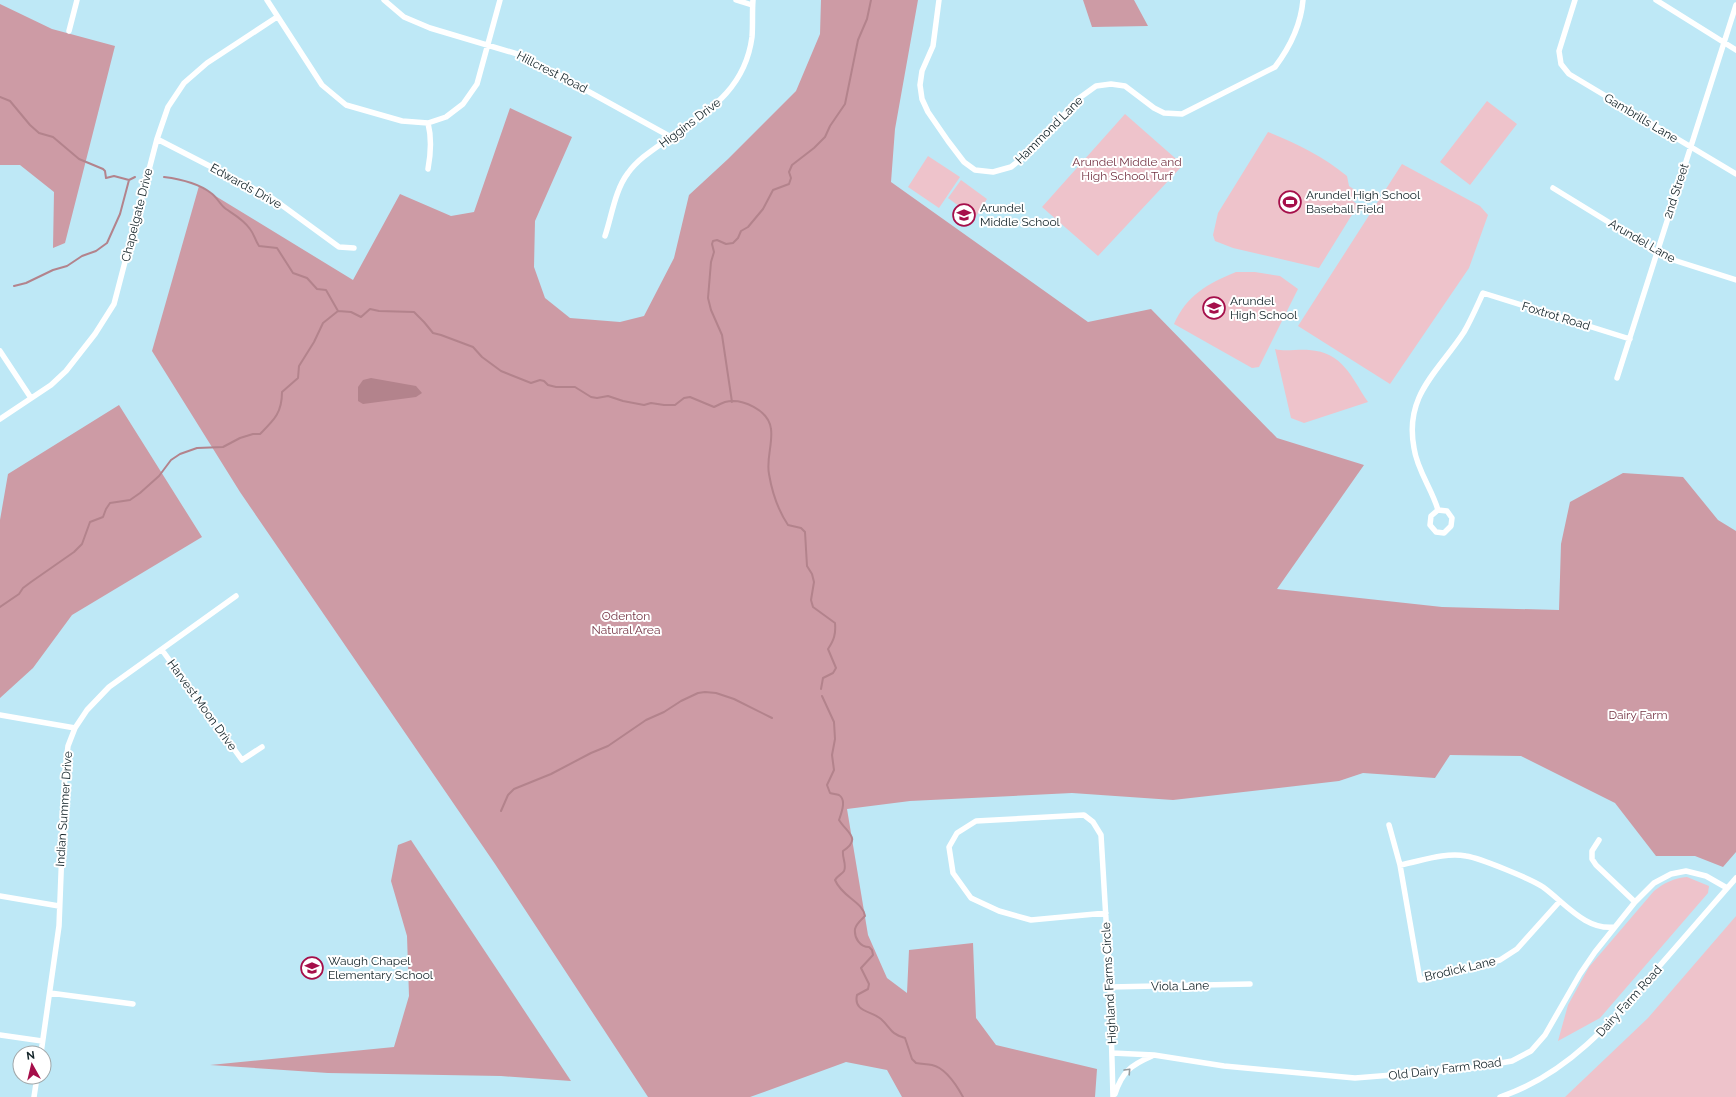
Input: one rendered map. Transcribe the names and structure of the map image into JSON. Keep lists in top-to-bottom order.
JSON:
{
  "streets": {
    "street": [
      "Hillcrest Road",
      "Gambrills Lane",
      "Higgins Drive",
      "Hammond Lane",
      "Edwards Drive",
      "2nd Street",
      "Chapelgate Drive",
      "Arundel Lane",
      "Foxtrot Road",
      "Harvest Moon Drive",
      "Indian Summer Drive",
      "Brodick Lane",
      "Highland Farms Circle",
      "Viola Lane",
      "Dairy Farm Road",
      "Old Dairy Farm Road"
    ]
  },
  "crossings": [
    ["Hillcrest Road", "Higgins Drive"],
    ["Gambrills Lane", "2nd Street"],
    ["Edwards Drive", "Chapelgate Drive"],
    ["2nd Street", "Arundel Lane"],
    ["2nd Street", "Foxtrot Road"],
    ["Harvest Moon Drive", "Indian Summer Drive"],
    ["Highland Farms Circle", "Viola Lane"],
    ["Highland Farms Circle", "Old Dairy Farm Road"],
    ["Dairy Farm Road", "Old Dairy Farm Road"]
  ],
  "parks": ["Arundel Middle and High School Turf", "Odenton Natural Area", "Dairy Farm"],
  "places": {
    "sports": ["Arundel High School Baseball Field"],
    "school or university": ["Arundel Middle School", "Arundel High School", "Waugh Chapel Elementary School"]
  },
  "north": "top"
}
